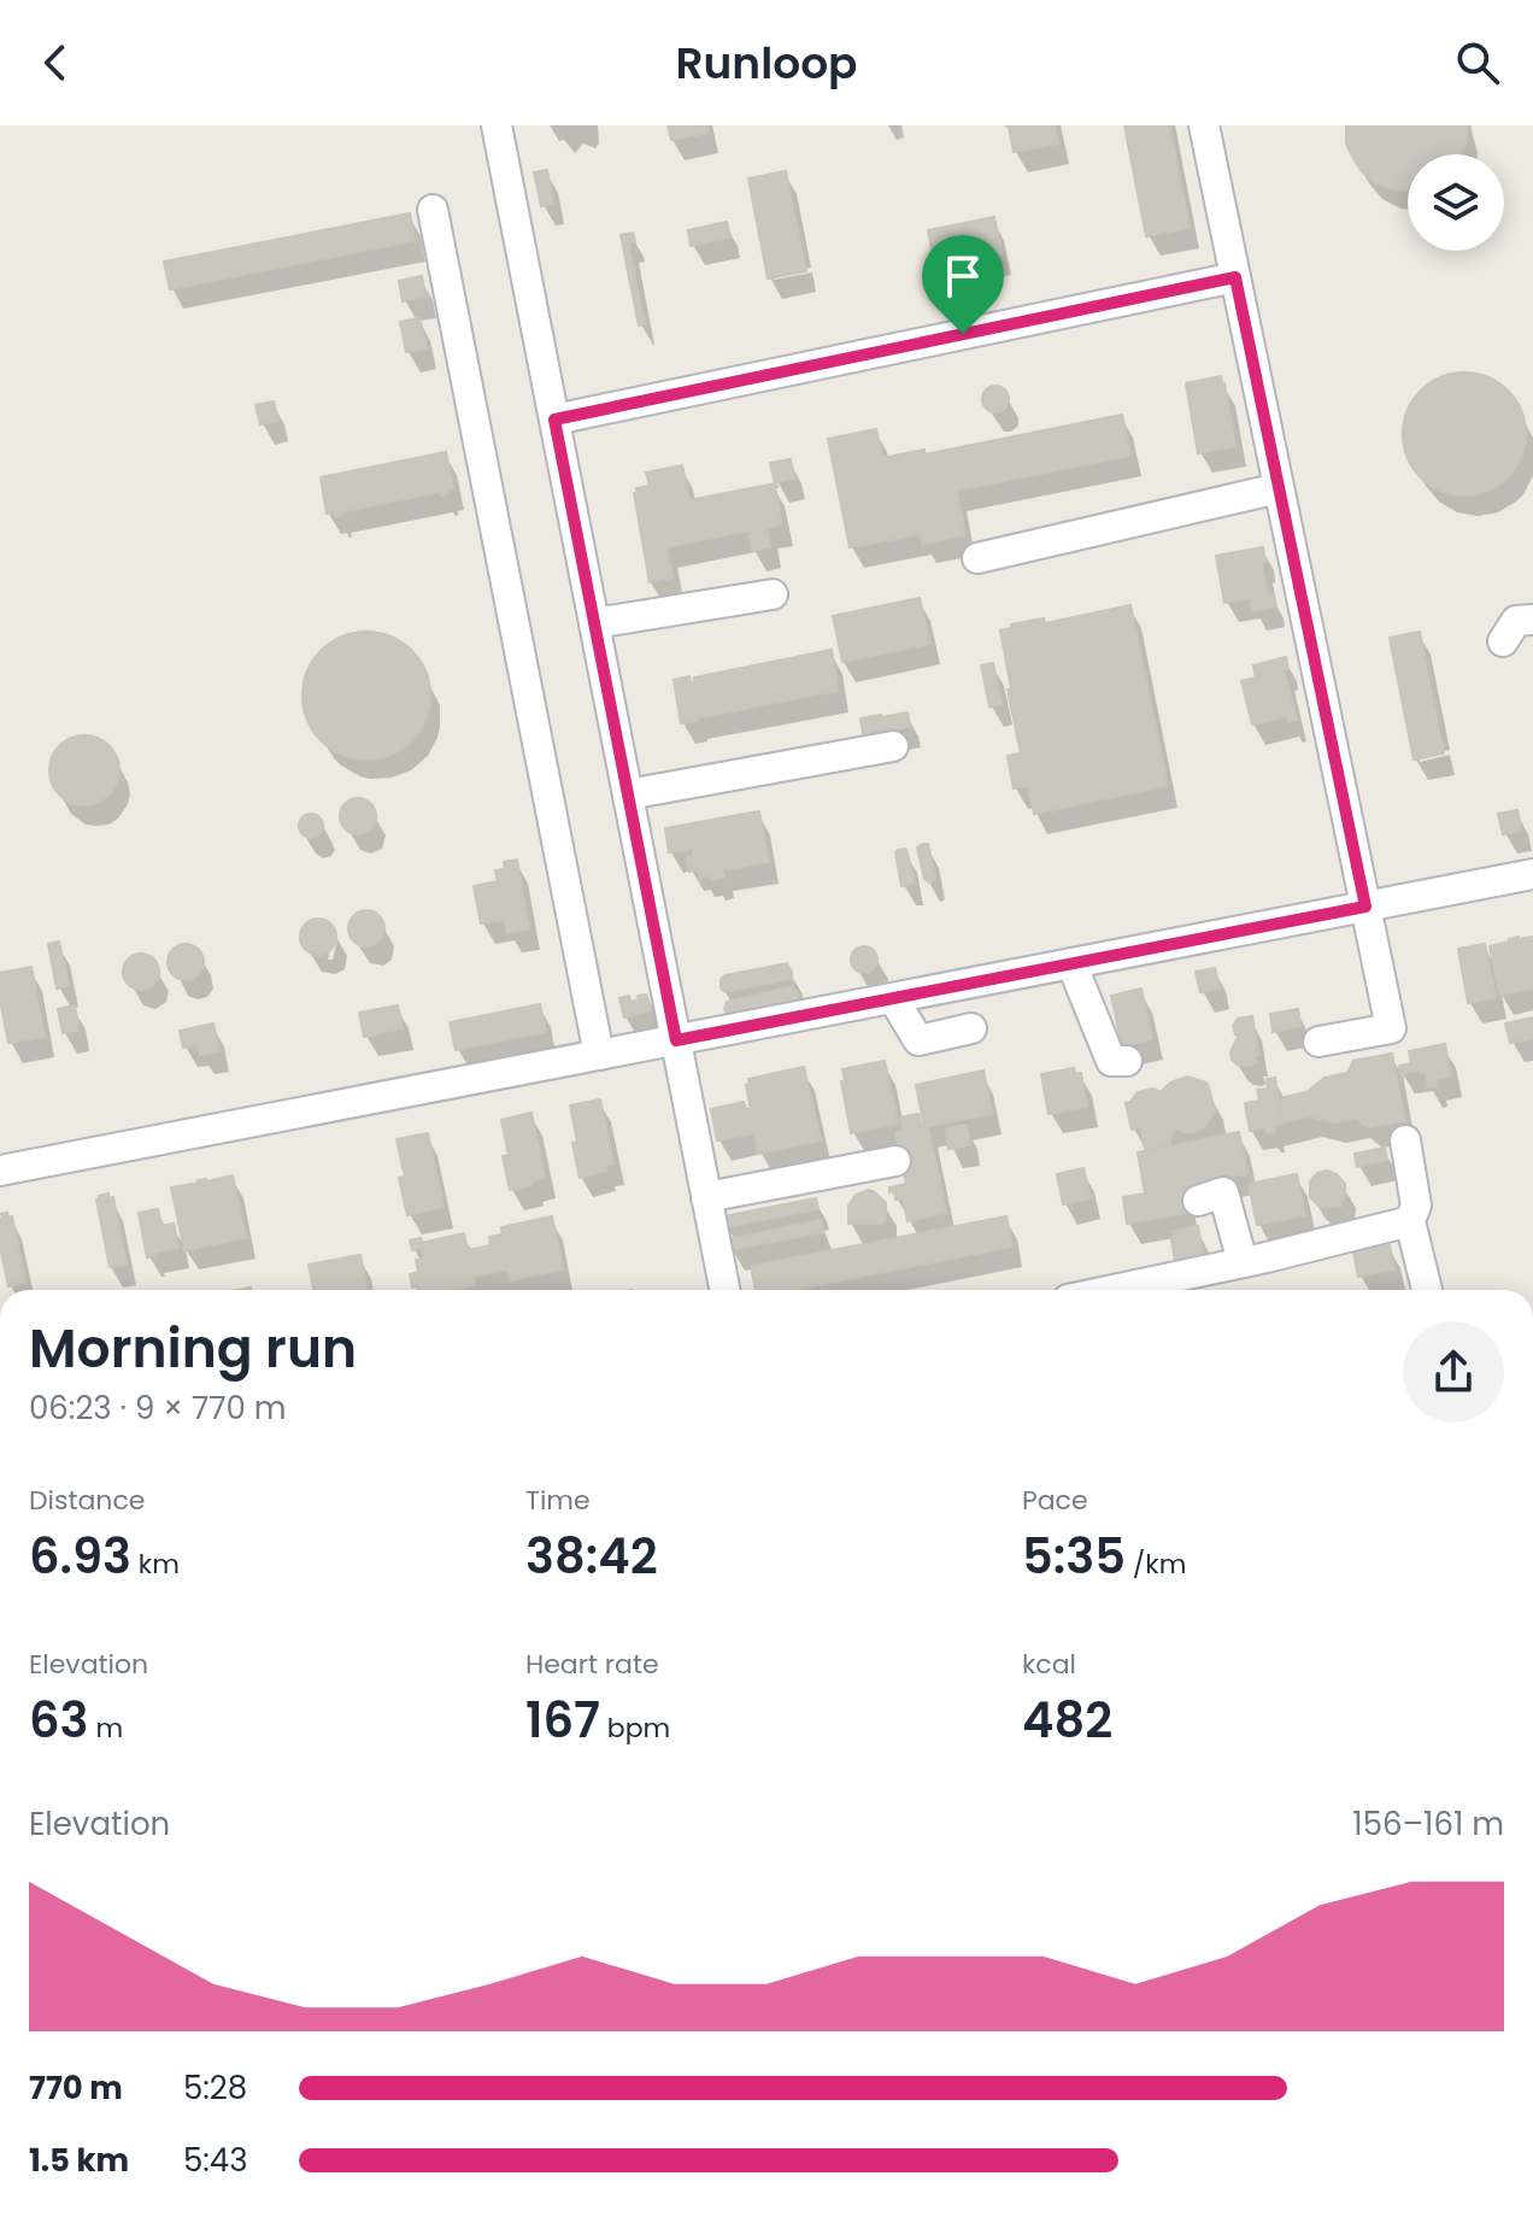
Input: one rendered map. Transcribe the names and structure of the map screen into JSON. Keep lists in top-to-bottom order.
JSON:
{
  "page": {
    "header": "Runloop",
    "heading": ["Morning run", "06:23 · 9 × 770 m"],
    "stats": [
      ["Distance", "6.93 km"],
      ["Time", "38:42"],
      ["Pace", "5:35 /km"],
      ["Elevation", "63 m"],
      ["Heart rate", "167 bpm"],
      ["kcal", "482"]
    ],
    "chart": ["Elevation", "156–161 m"],
    "list": [
      {
        "name": "770 m",
        "note": "5:28"
      },
      {
        "name": "1.5 km",
        "note": "5:43"
      }
    ]
  }
}
